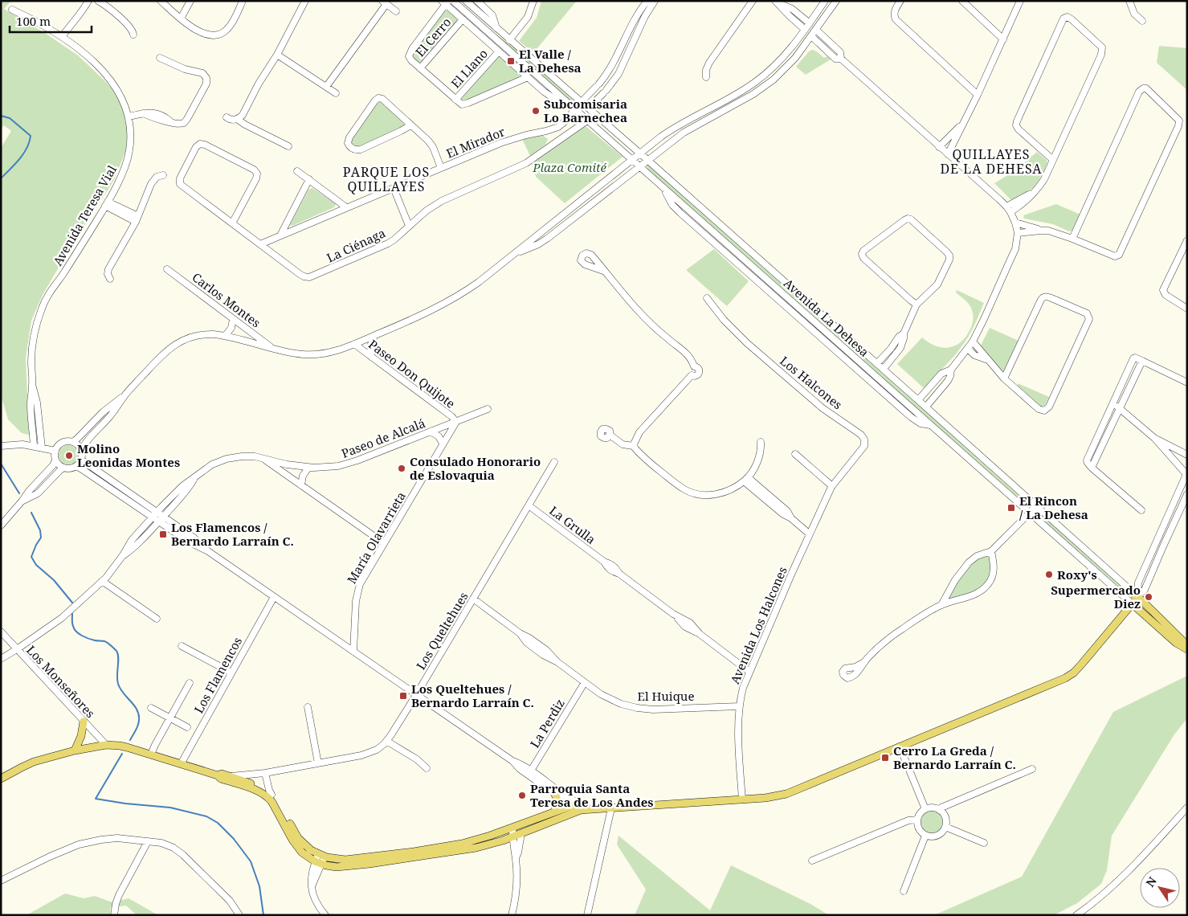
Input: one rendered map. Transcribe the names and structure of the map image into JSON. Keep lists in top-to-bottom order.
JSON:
{
  "streets": {
    "main road": ["Avenida La Dehesa"],
    "street": [
      "El Cerro",
      "El Llano",
      "El Mirador",
      "Avenida Teresa Vial",
      "La Ciénaga",
      "Carlos Montes",
      "Paseo Don Quijote",
      "Los Halcones",
      "Paseo de Alcalá",
      "La Grulla",
      "María Olavarrieta",
      "Avenida Los Halcones",
      "Los Queltehues",
      "Los Flamencos",
      "Los Monseñores",
      "El Huique",
      "La Perdiz"
    ]
  },
  "crossings": [
    ["El Mirador", "La Ciénaga"],
    ["El Mirador", "Avenida La Dehesa"],
    ["La Ciénaga", "Avenida La Dehesa"],
    ["Paseo Don Quijote", "Paseo de Alcalá"],
    ["Paseo Don Quijote", "María Olavarrieta"],
    ["Los Halcones", "Avenida Los Halcones"],
    ["Paseo de Alcalá", "María Olavarrieta"],
    ["Paseo de Alcalá", "Los Monseñores"],
    ["La Grulla", "Avenida Los Halcones"],
    ["La Grulla", "Los Queltehues"],
    ["Avenida Los Halcones", "El Huique"],
    ["Los Queltehues", "El Huique"],
    ["El Huique", "La Perdiz"]
  ],
  "districts": ["QUILLAYES DE LA DEHESA", "PARQUE LOS QUILLAYES"],
  "parks": ["Plaza Comité"],
  "places": {
    "transit": [
      "El Valle / La Dehesa",
      "El Rincon / La Dehesa",
      "Los Flamencos / Bernardo Larraín C.",
      "Los Queltehues / Bernardo Larraín C.",
      "Cerro La Greda / Bernardo Larraín C."
    ],
    "other": [
      "Subcomisaria Lo Barnechea",
      "Molino Leonidas Montes",
      "Consulado Honorario de Eslovaquia",
      "Roxy's",
      "Supermercado Diez",
      "Parroquia Santa Teresa de Los Andes"
    ]
  },
  "scale_bar": "100 m",
  "north": "top left"
}
